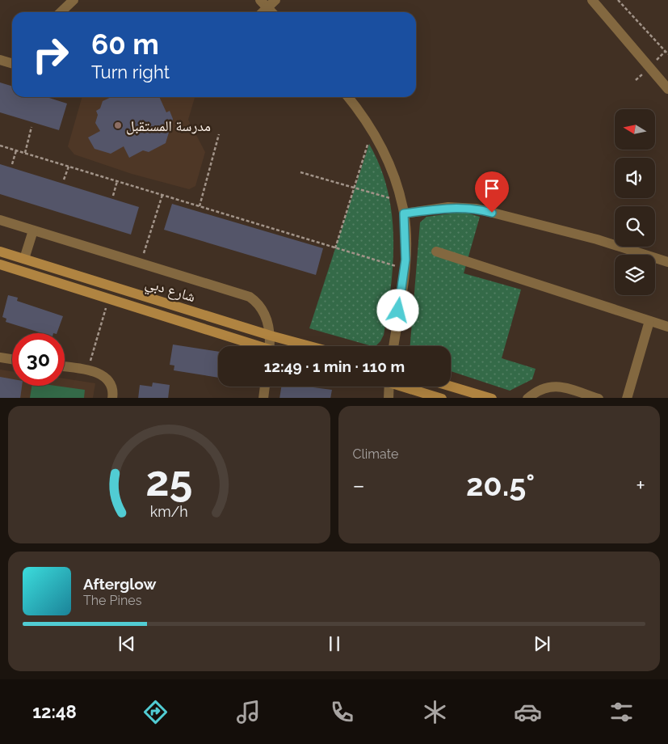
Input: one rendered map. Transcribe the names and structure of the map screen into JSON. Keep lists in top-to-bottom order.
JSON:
{
  "streets": {
    "street": ["شارع دبي"]
  },
  "places": ["مدرسة المستقبل"],
  "north": "left",
  "page": {
    "turn": ["60 m", "Turn right"],
    "limit": "30",
    "trip": "12:49 · 1 min · 110 m",
    "tile": "Climate",
    "heat": ["−", "20.5°", "+"],
    "song": ["Afterglow", "The Pines"],
    "tabs": "12:48",
    "gauge": ["25", "km/h"]
  }
}
